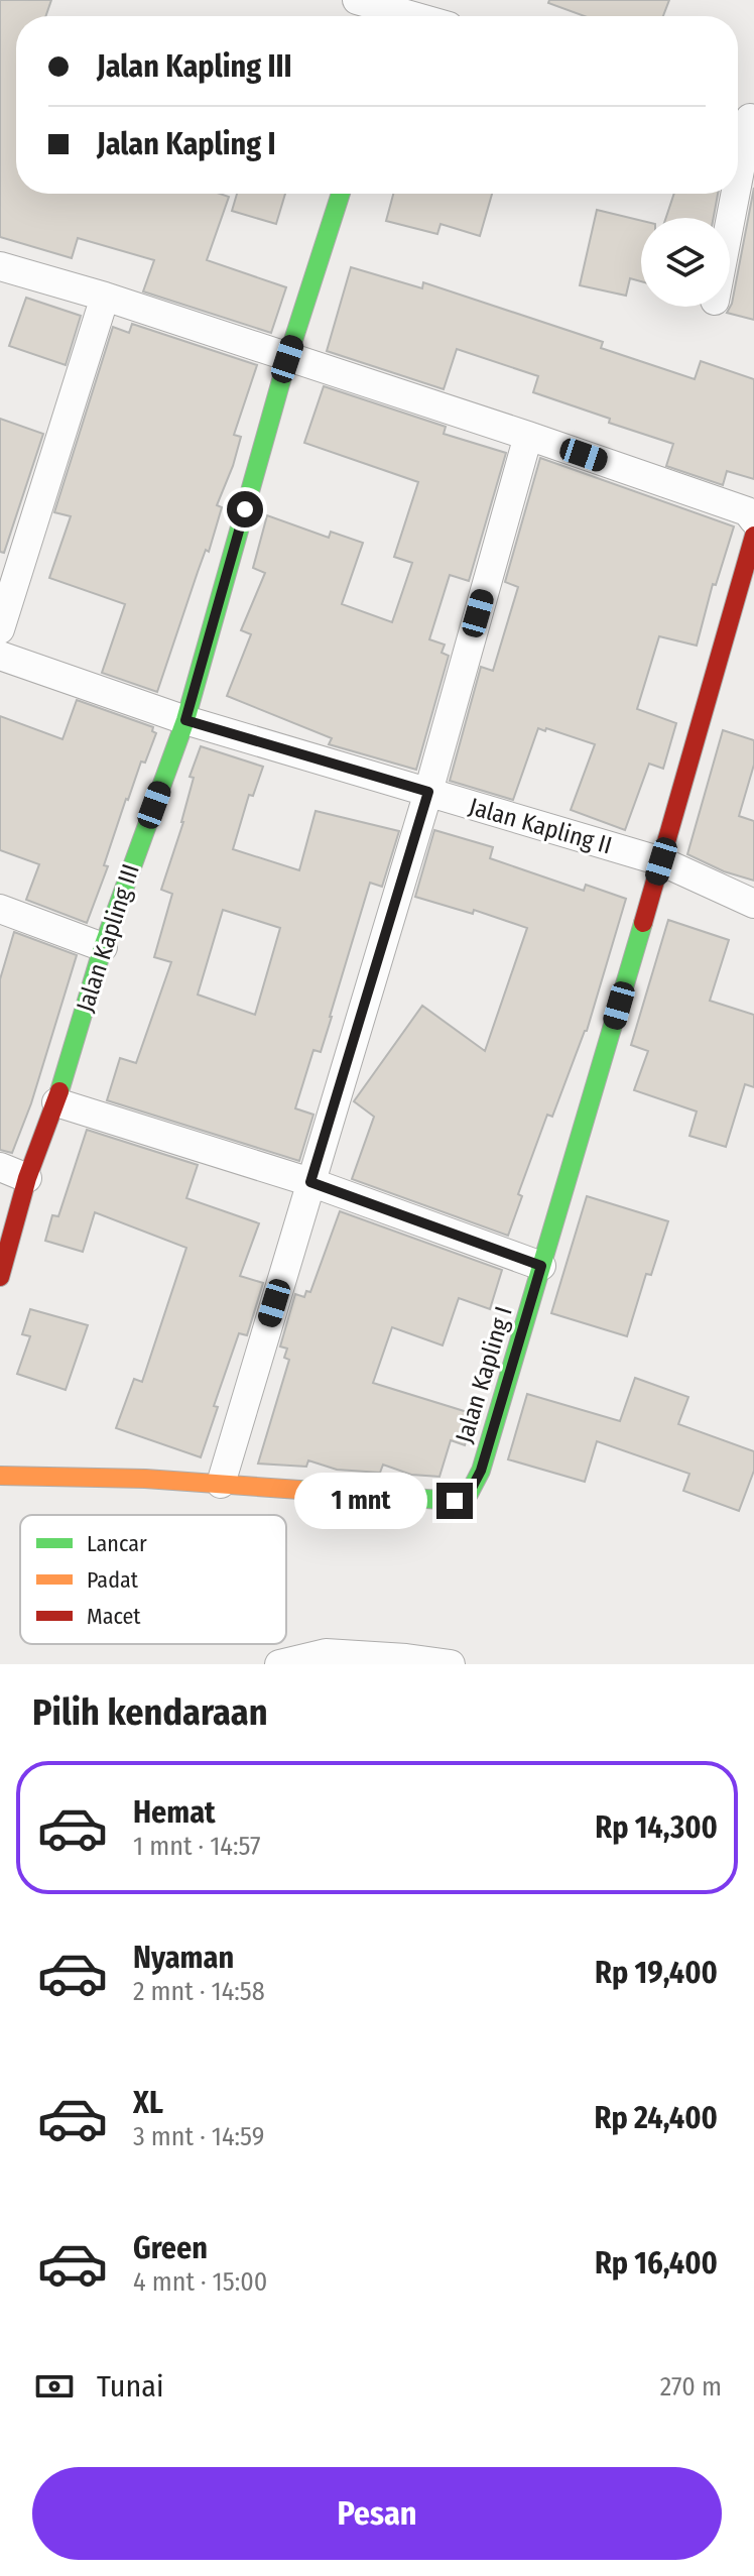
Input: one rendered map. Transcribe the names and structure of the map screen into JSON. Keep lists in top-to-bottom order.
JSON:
{
  "streets": {
    "street": ["Jalan Kapling II", "Jalan Kapling III", "Jalan Kapling I"]
  },
  "crossings": [
    ["Jalan Kapling II", "Jalan Kapling III"],
    ["Jalan Kapling II", "Jalan Kapling I"]
  ],
  "legend": ["Lancar", "Padat", "Macet"],
  "page": {
    "banner": ["Jalan Kapling III", "Jalan Kapling I"],
    "bubble": "1 mnt",
    "heading": "Pilih kendaraan",
    "list": [
      {
        "name": "Hemat",
        "note": "1 mnt · 14:57",
        "value": "Rp 14,300"
      },
      {
        "name": "Nyaman",
        "note": "2 mnt · 14:58",
        "value": "Rp 19,400"
      },
      {
        "name": "XL",
        "note": "3 mnt · 14:59",
        "value": "Rp 24,400"
      },
      {
        "name": "Green",
        "note": "4 mnt · 15:00",
        "value": "Rp 16,400"
      }
    ],
    "pay": ["Tunai", "270 m"],
    "buttons": "Pesan"
  }
}
